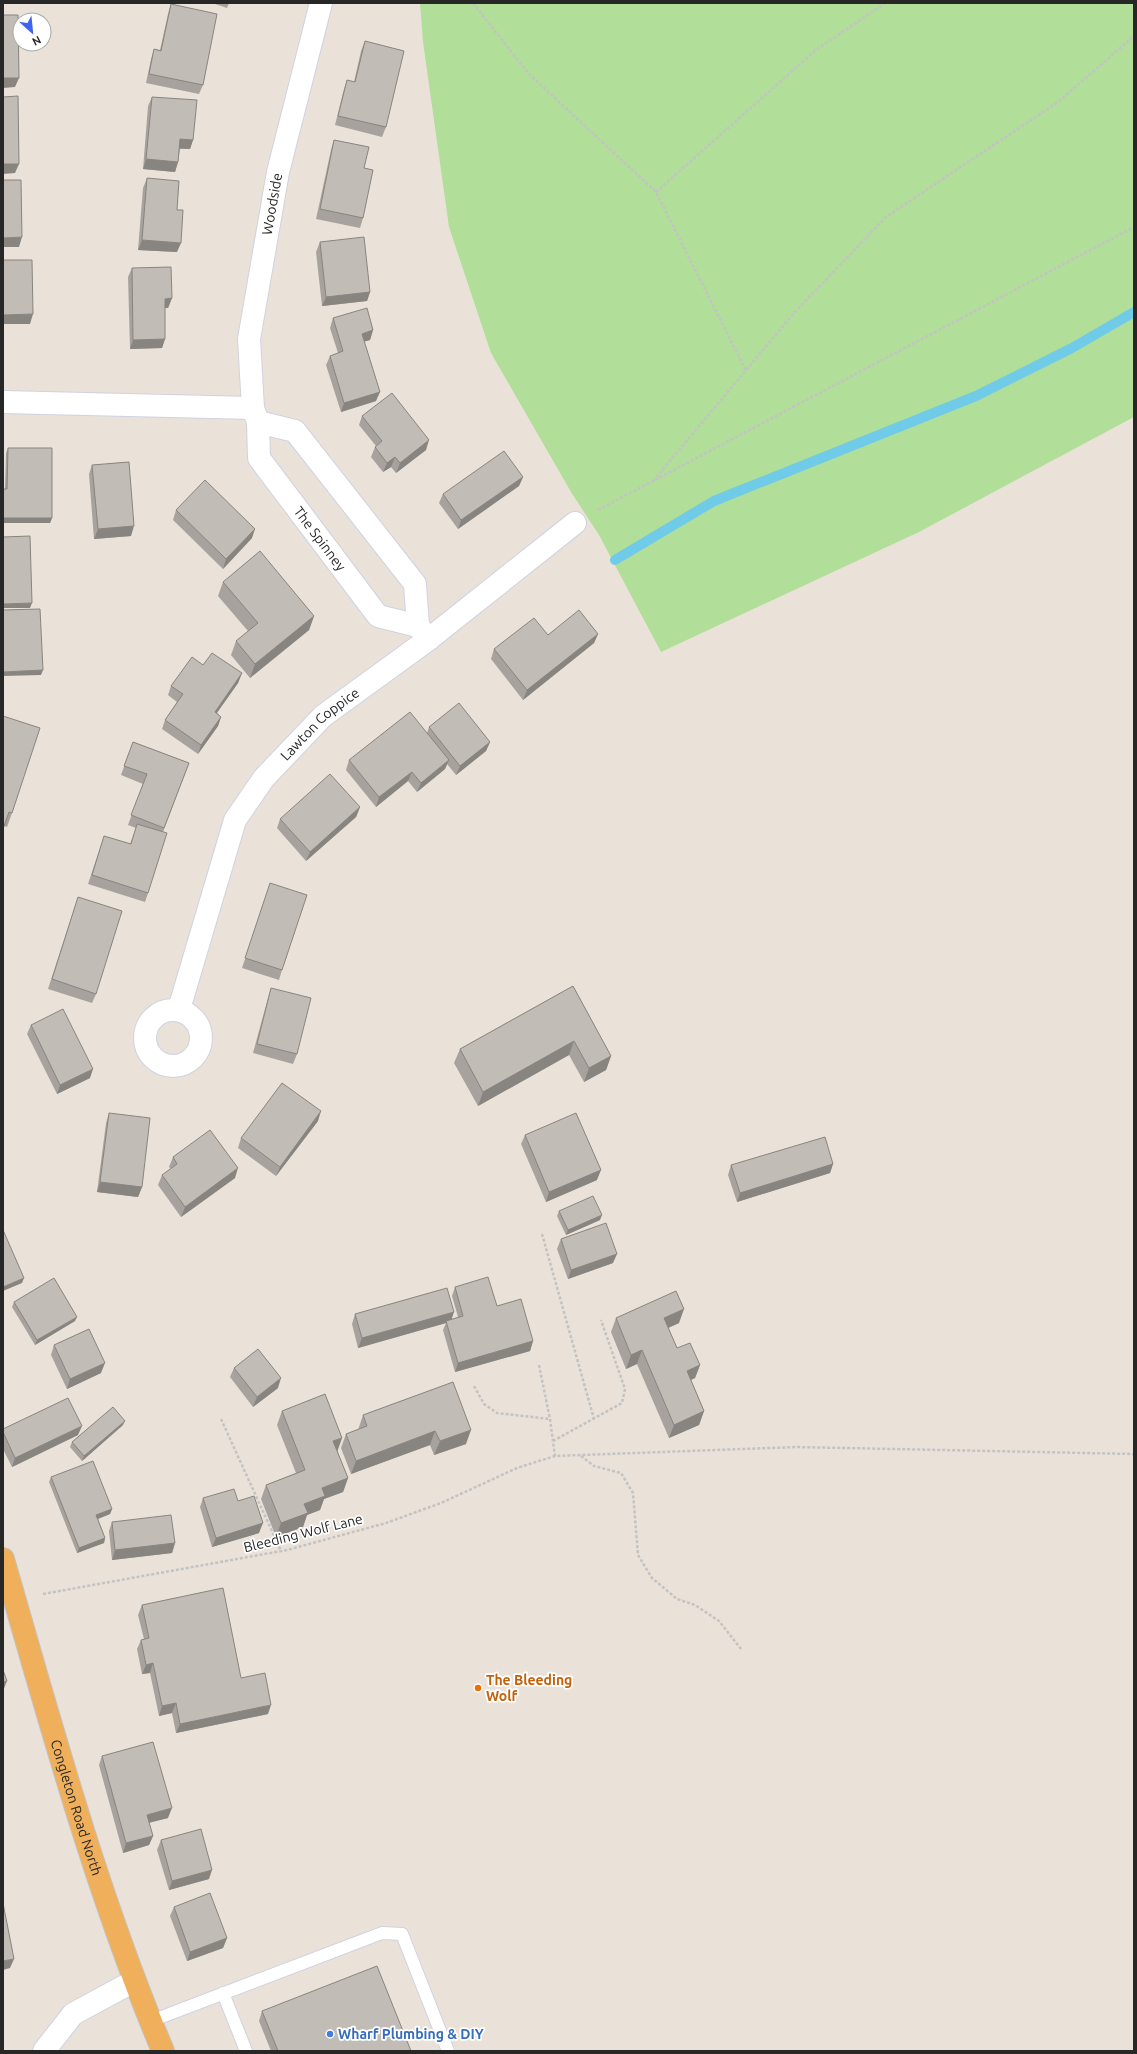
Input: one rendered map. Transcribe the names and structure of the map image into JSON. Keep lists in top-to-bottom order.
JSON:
{
  "streets": {
    "highway": ["Congleton Road North"],
    "street": ["Woodside", "The Spinney", "Lawton Coppice"],
    "path": ["Bleeding Wolf Lane"]
  },
  "crossings": [
    ["Woodside", "The Spinney"],
    ["The Spinney", "Lawton Coppice"],
    ["Bleeding Wolf Lane", "Congleton Road North"]
  ],
  "places": ["The Bleeding Wolf", "Wharf Plumbing & DIY"],
  "north": "bottom right"
}
